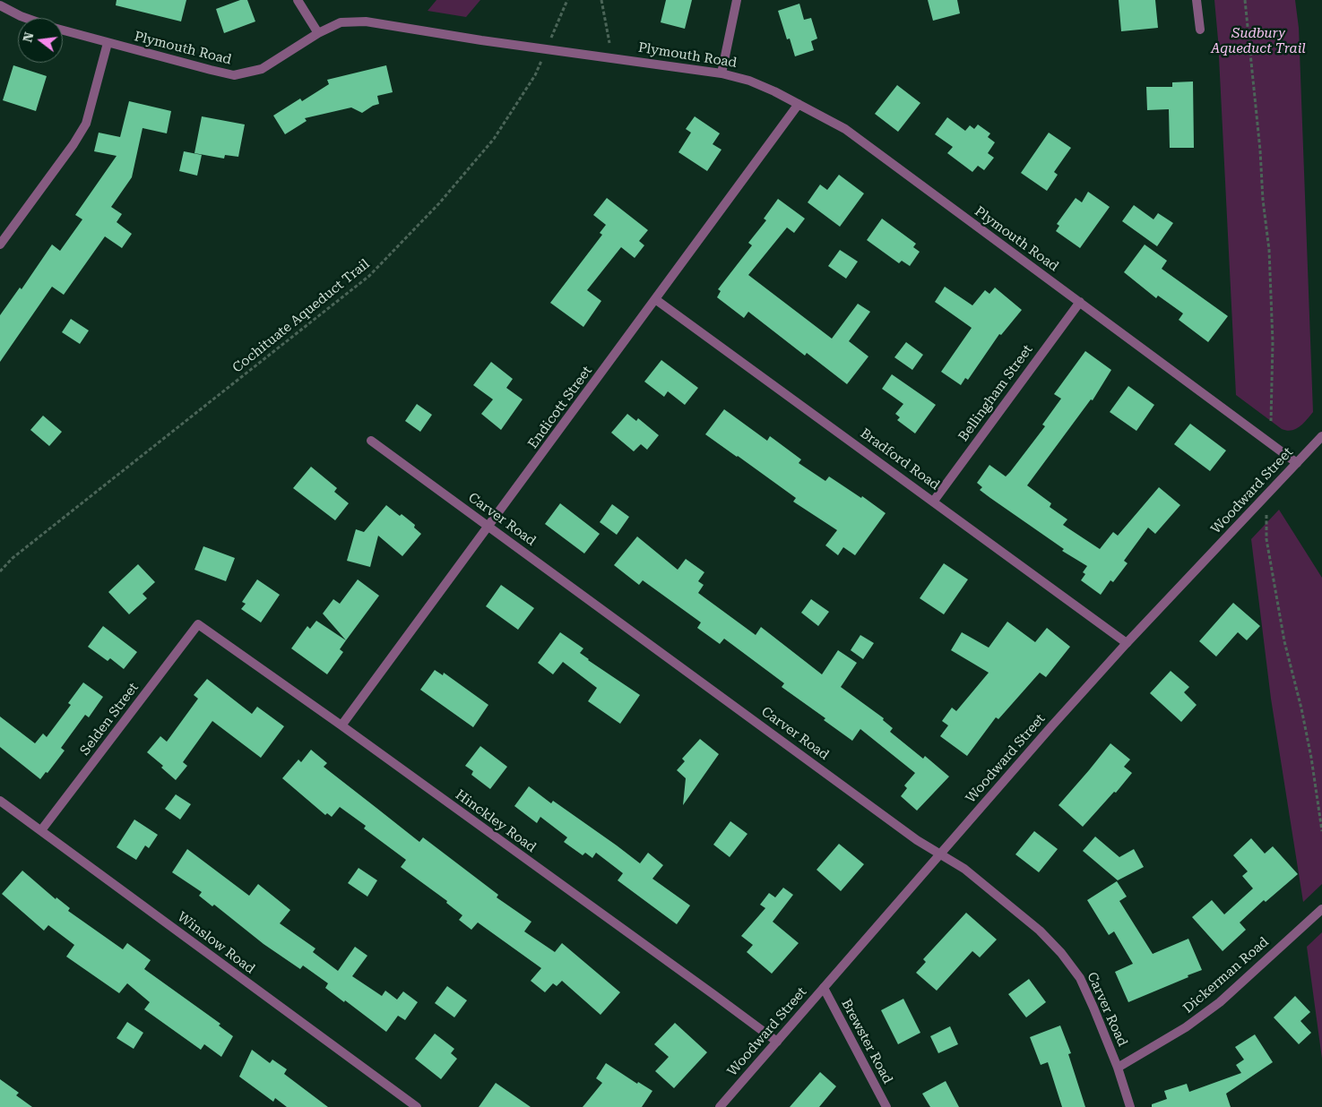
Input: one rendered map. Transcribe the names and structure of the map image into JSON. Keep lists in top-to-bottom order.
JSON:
{
  "streets": {
    "street": [
      "Plymouth Road",
      "Bellingham Street",
      "Endicott Street",
      "Bradford Road",
      "Woodward Street",
      "Carver Road",
      "Selden Street",
      "Hinckley Road",
      "Winslow Road",
      "Dickerman Road",
      "Brewster Road"
    ],
    "path": ["Cochituate Aqueduct Trail"]
  },
  "crossings": [
    ["Plymouth Road", "Cochituate Aqueduct Trail"],
    ["Plymouth Road", "Bellingham Street"],
    ["Plymouth Road", "Endicott Street"],
    ["Plymouth Road", "Woodward Street"],
    ["Bellingham Street", "Bradford Road"],
    ["Endicott Street", "Bradford Road"],
    ["Endicott Street", "Carver Road"],
    ["Endicott Street", "Hinckley Road"],
    ["Bradford Road", "Woodward Street"],
    ["Woodward Street", "Carver Road"],
    ["Woodward Street", "Hinckley Road"],
    ["Woodward Street", "Brewster Road"],
    ["Carver Road", "Dickerman Road"],
    ["Selden Street", "Hinckley Road"],
    ["Selden Street", "Winslow Road"]
  ],
  "parks": ["Sudbury Aqueduct Trail"],
  "north": "left"
}
